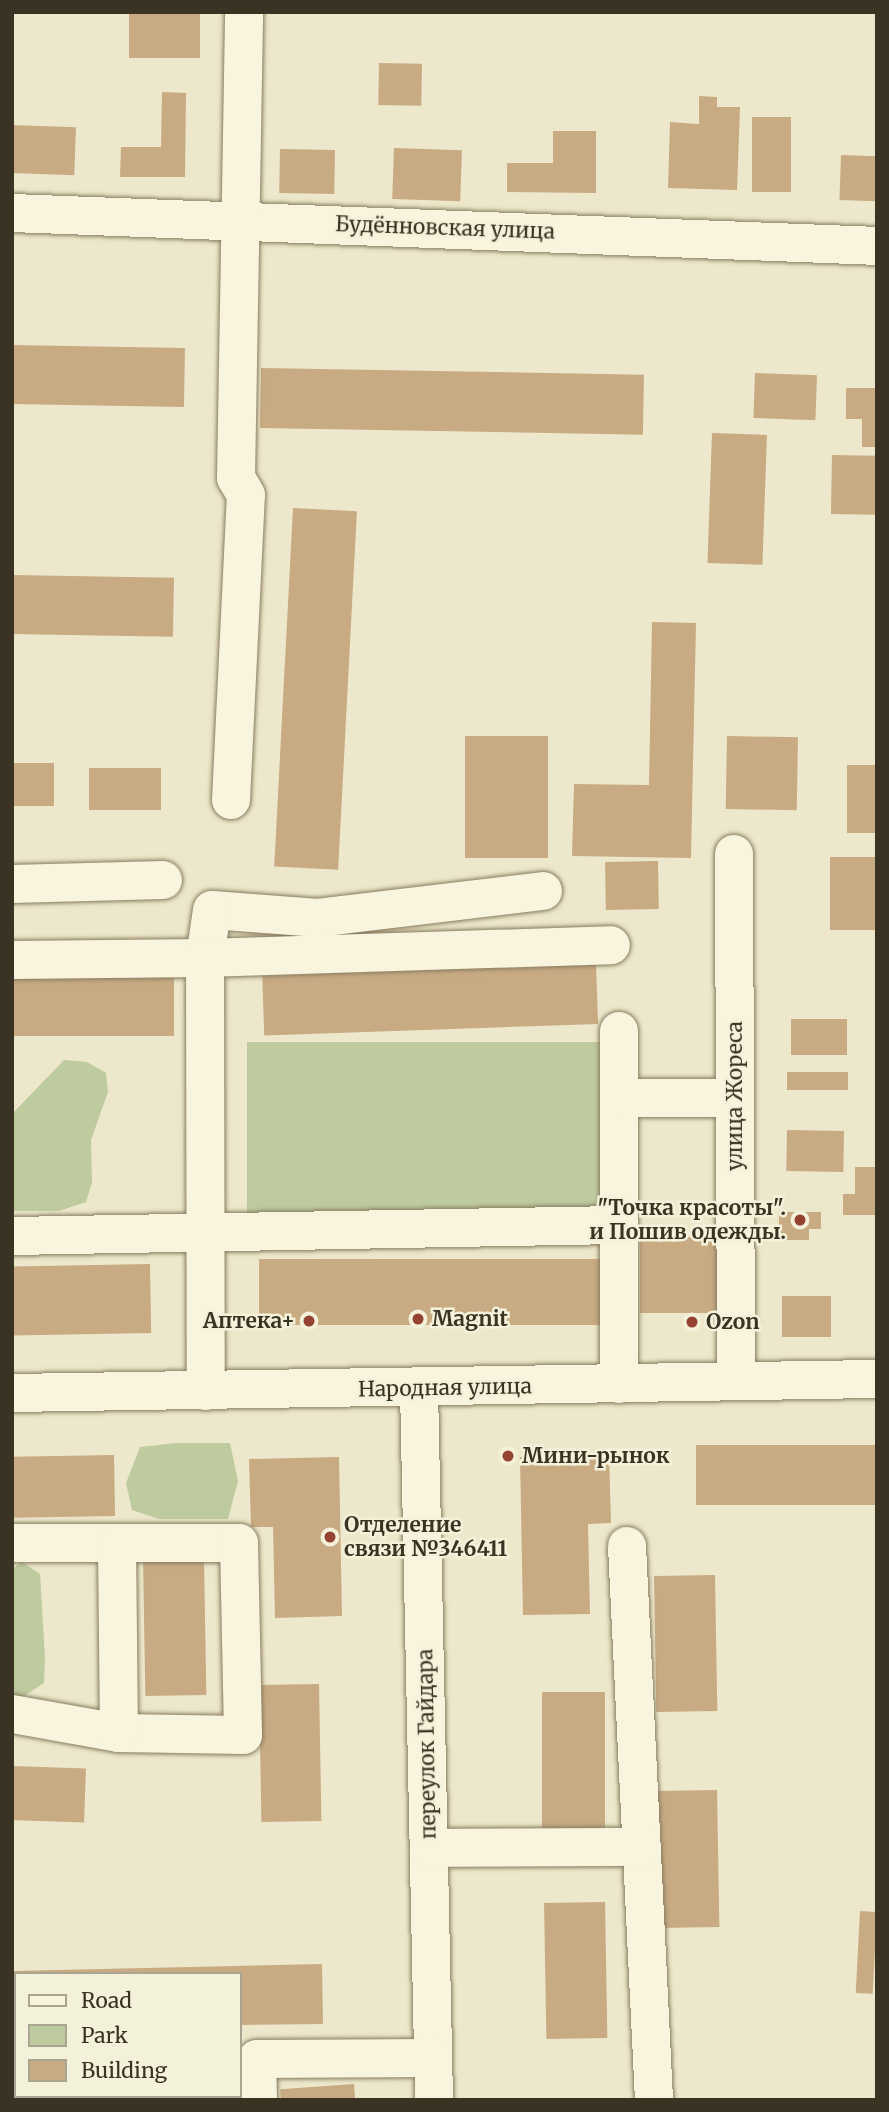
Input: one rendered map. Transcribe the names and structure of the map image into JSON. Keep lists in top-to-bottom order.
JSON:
{
  "streets": {
    "street": [
      "Будённовская улица",
      "улица Жореса",
      "Народная улица",
      "переулок Гайдара"
    ]
  },
  "crossings": [
    ["улица Жореса", "Народная улица"],
    ["Народная улица", "переулок Гайдара"]
  ],
  "places": [
    "\"Точка красоты\". и Пошив одежды.",
    "Magnit",
    "Аптека+",
    "Ozon",
    "Мини-рынок",
    "Отделение связи №346411"
  ],
  "legend": ["Road", "Park", "Building"]
}
